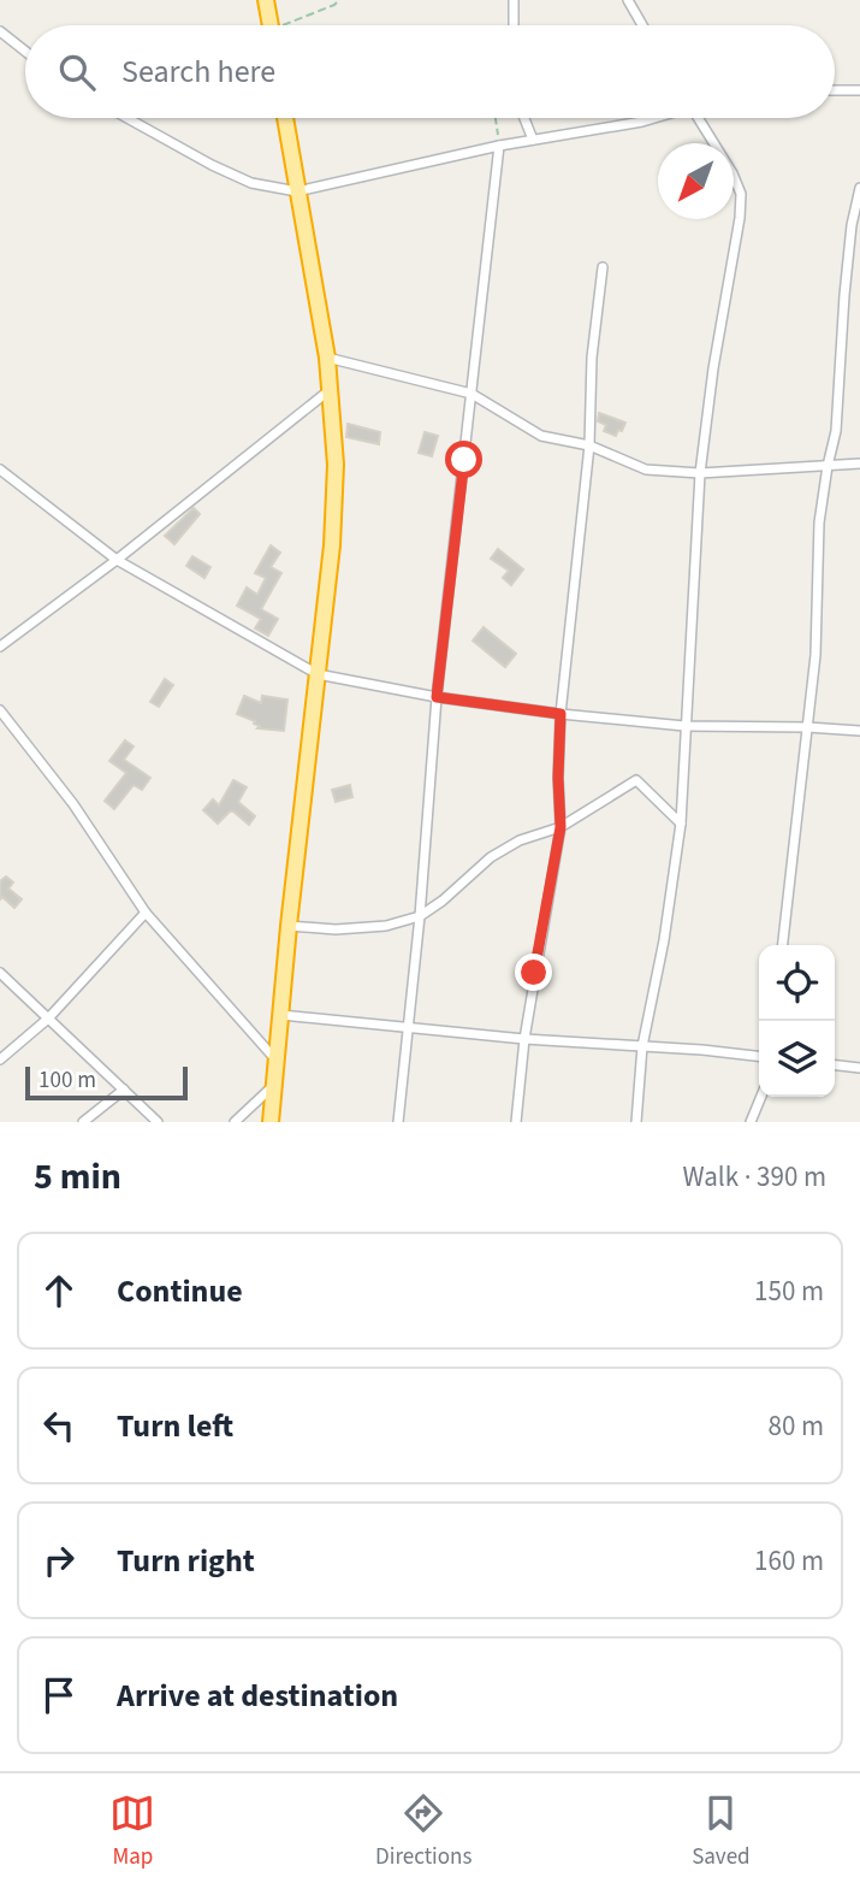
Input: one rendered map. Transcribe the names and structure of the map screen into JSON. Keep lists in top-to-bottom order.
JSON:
{
  "scale_bar": "100 m",
  "north": "bottom left",
  "page": {
    "search": "Search here",
    "scale": "100 m",
    "heading": ["5 min", "Walk · 390 m"],
    "list": [
      ["Continue", "150 m"],
      ["Turn left", "80 m"],
      ["Turn right", "160 m"],
      "Arrive at destination"
    ],
    "nav": ["Map", "Directions", "Saved"]
  }
}
